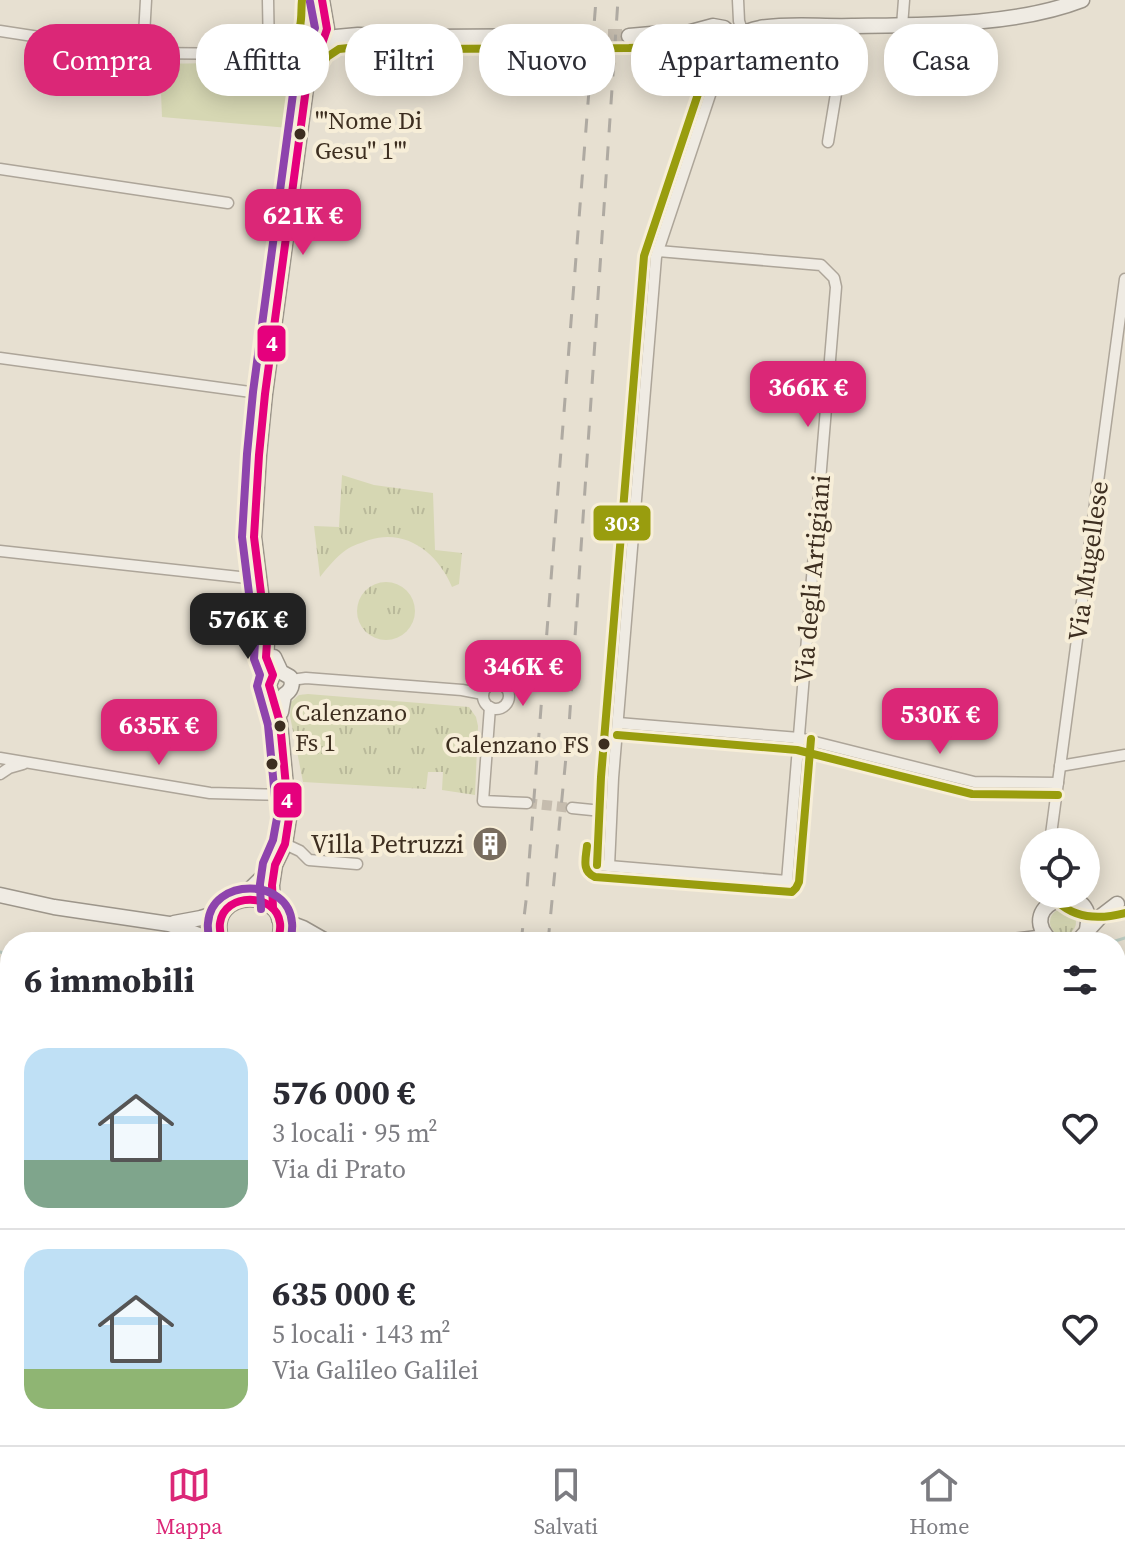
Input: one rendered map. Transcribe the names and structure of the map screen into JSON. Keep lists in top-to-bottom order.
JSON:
{
  "streets": {
    "street": ["Via Mugellese", "Via degli Artigiani"]
  },
  "places": {
    "other": ["'\"Nome Di Gesu'' 1\"'", "Calenzano Fs 1", "Calenzano FS"],
    "building": ["Villa Petruzzi"]
  },
  "lines": ["transit line 4", "transit line 303", "transit line 5"],
  "page": {
    "chip": [
      "Compra",
      "Affitta",
      "Filtri",
      "Nuovo",
      "Appartamento",
      "Casa"
    ],
    "price": [
      "621K €",
      "366K €",
      "576K €",
      "346K €",
      "530K €",
      "635K €"
    ],
    "heading": "6 immobili",
    "list": [
      {
        "name": "576 000 €",
        "note": "3 locali · 95 m² · Via di Prato"
      },
      {
        "name": "635 000 €",
        "note": "5 locali · 143 m² · Via Galileo Galilei"
      }
    ],
    "tabs": ["Mappa", "Salvati", "Home"]
  }
}
